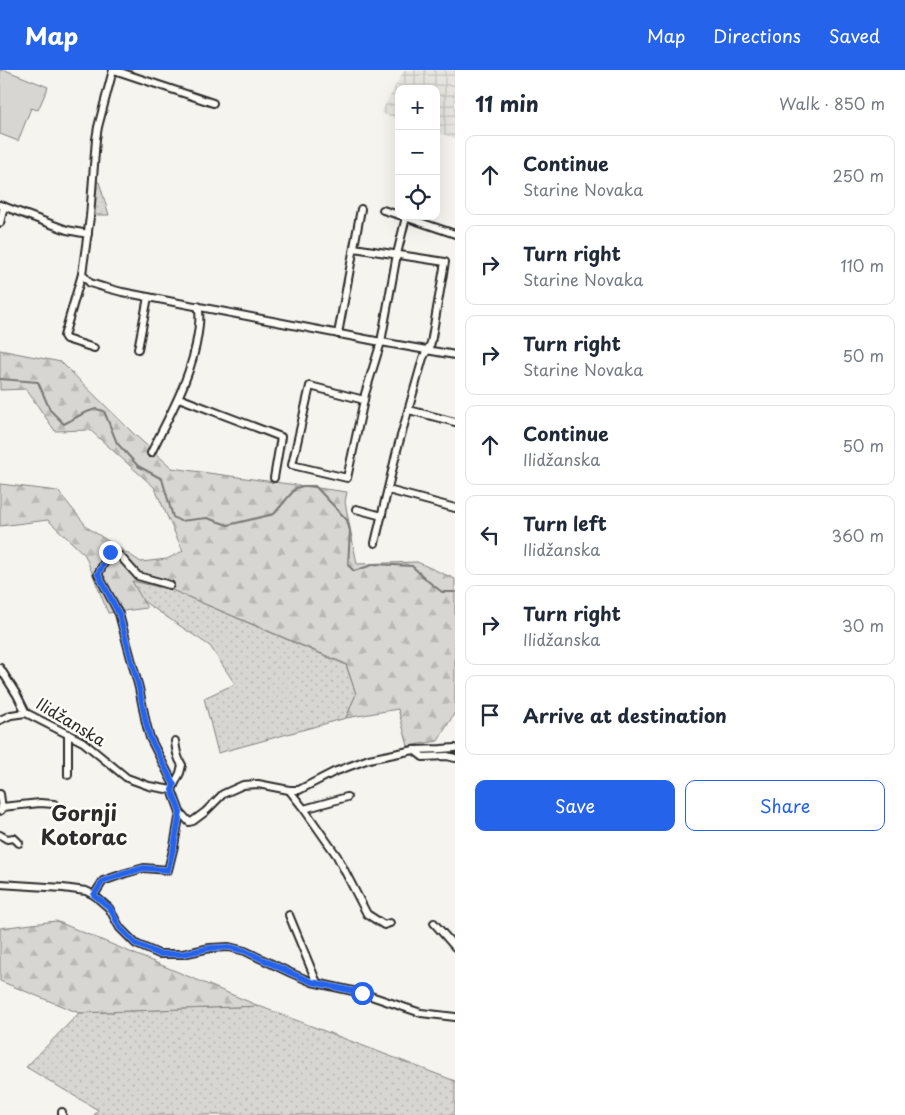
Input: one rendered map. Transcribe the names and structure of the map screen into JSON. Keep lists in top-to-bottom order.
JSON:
{
  "streets": {
    "street": ["Ilidžanska"]
  },
  "districts": ["Gornji Kotorac"],
  "page": {
    "header": "Map",
    "nav": ["Map", "Directions", "Saved"],
    "heading": ["11 min", "Walk · 850 m"],
    "map_buttons": ["+", "−"],
    "list": [
      ["Continue", "Starine Novaka", "250 m"],
      ["Turn right", "Starine Novaka", "110 m"],
      ["Turn right", "Starine Novaka", "50 m"],
      ["Continue", "Ilidžanska", "50 m"],
      ["Turn left", "Ilidžanska", "360 m"],
      ["Turn right", "Ilidžanska", "30 m"],
      "Arrive at destination"
    ],
    "buttons": ["Save", "Share"]
  }
}
